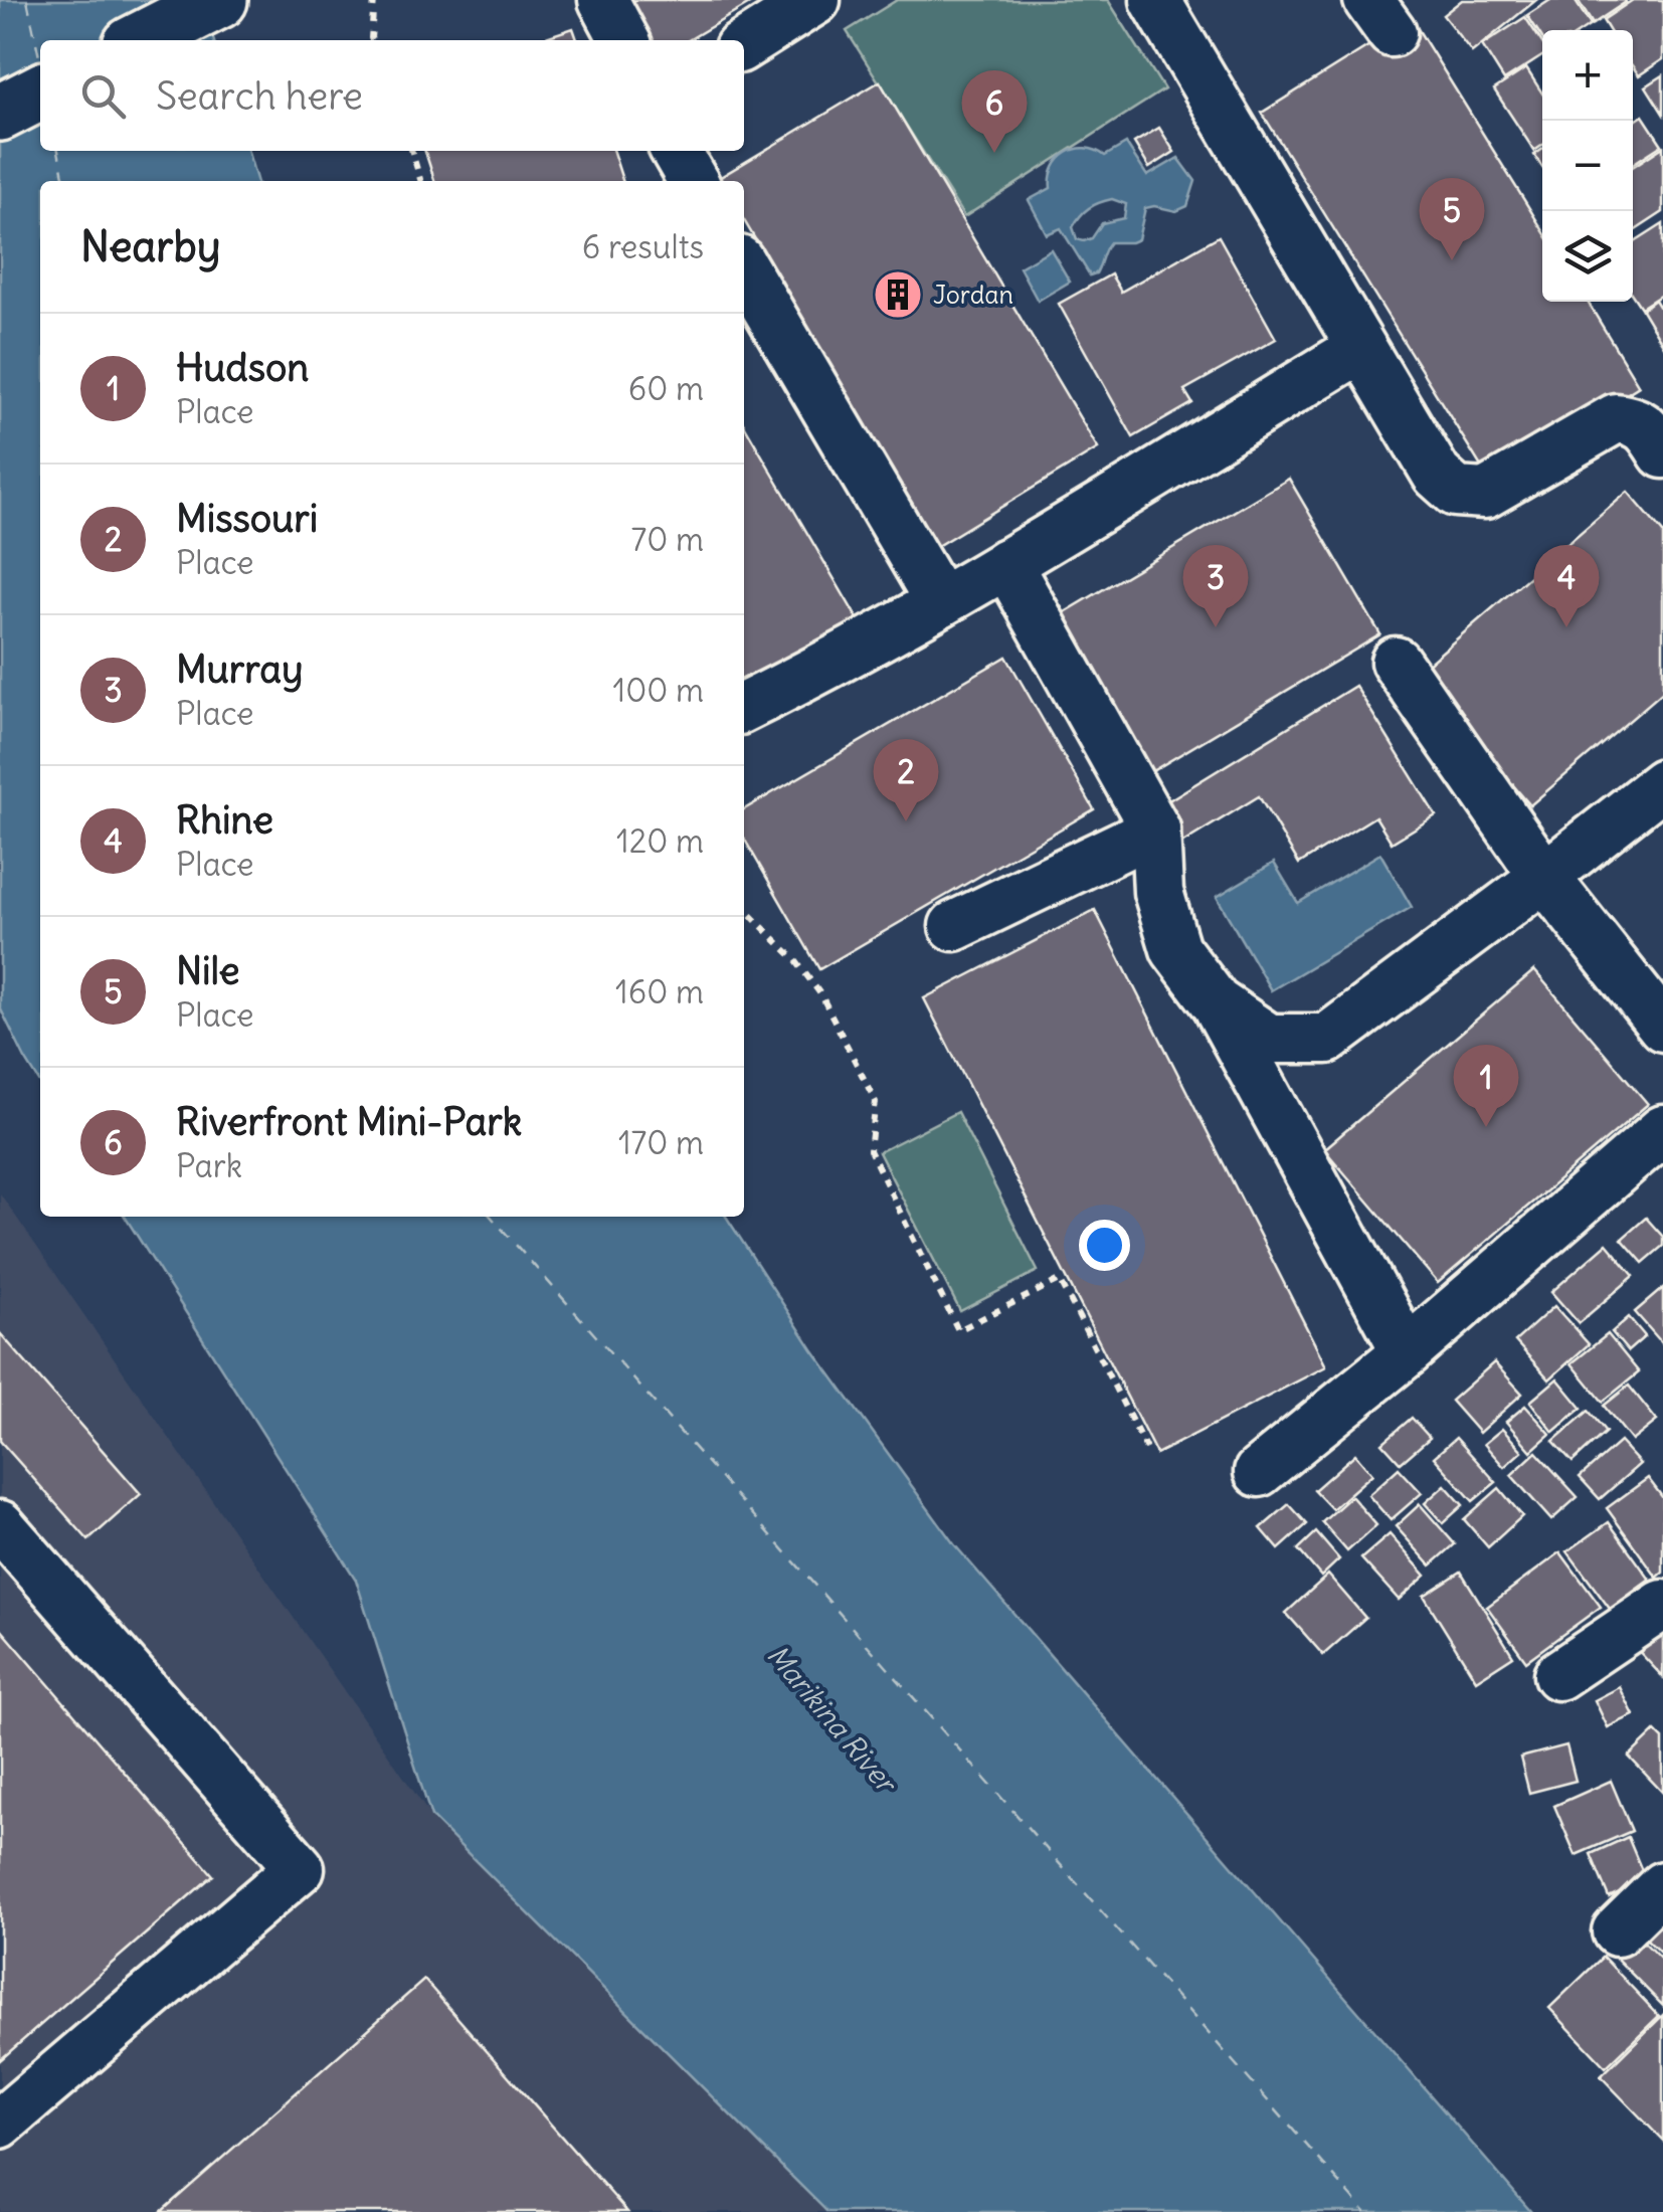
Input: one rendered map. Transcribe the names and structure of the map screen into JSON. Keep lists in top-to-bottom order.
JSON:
{
  "water": ["Marikina River"],
  "places": {
    "building": ["Jordan"]
  },
  "page": {
    "map_buttons": ["+", "−"],
    "search": "Search here",
    "pins": [
      "6",
      "5",
      "3",
      "4",
      "2",
      "1"
    ],
    "heading": ["Nearby", "6 results"],
    "list": [
      {
        "mark": "1",
        "name": "Hudson",
        "note": "Place",
        "value": "60 m"
      },
      {
        "mark": "2",
        "name": "Missouri",
        "note": "Place",
        "value": "70 m"
      },
      {
        "mark": "3",
        "name": "Murray",
        "note": "Place",
        "value": "100 m"
      },
      {
        "mark": "4",
        "name": "Rhine",
        "note": "Place",
        "value": "120 m"
      },
      {
        "mark": "5",
        "name": "Nile",
        "note": "Place",
        "value": "160 m"
      },
      {
        "mark": "6",
        "name": "Riverfront Mini-Park",
        "note": "Park",
        "value": "170 m"
      }
    ]
  }
}
